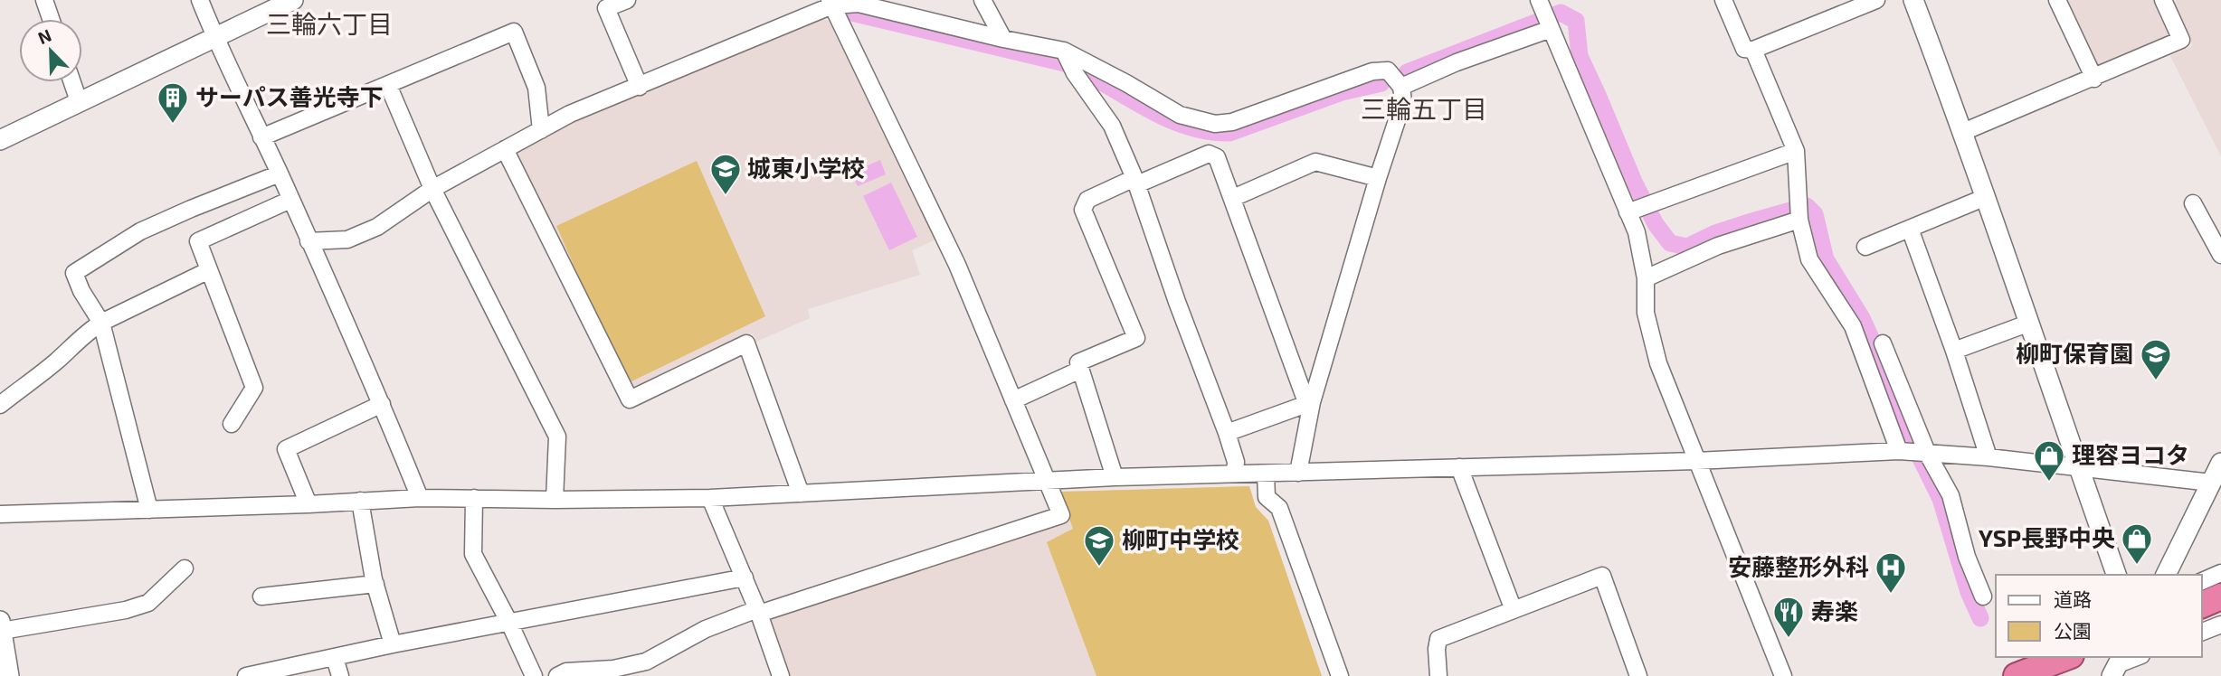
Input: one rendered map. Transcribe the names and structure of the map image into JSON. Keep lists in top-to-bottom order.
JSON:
{
  "districts": ["三輪六丁目", "三輪五丁目"],
  "places": {
    "building": ["サーパス善光寺下"],
    "school or university": ["城東小学校", "柳町保育園", "柳町中学校"],
    "shop": ["理容ヨコタ", "YSP長野中央"],
    "hospital": ["安藤整形外科"],
    "restaurant": ["寿楽"]
  },
  "legend": ["道路", "公園"],
  "north": "top left"
}
